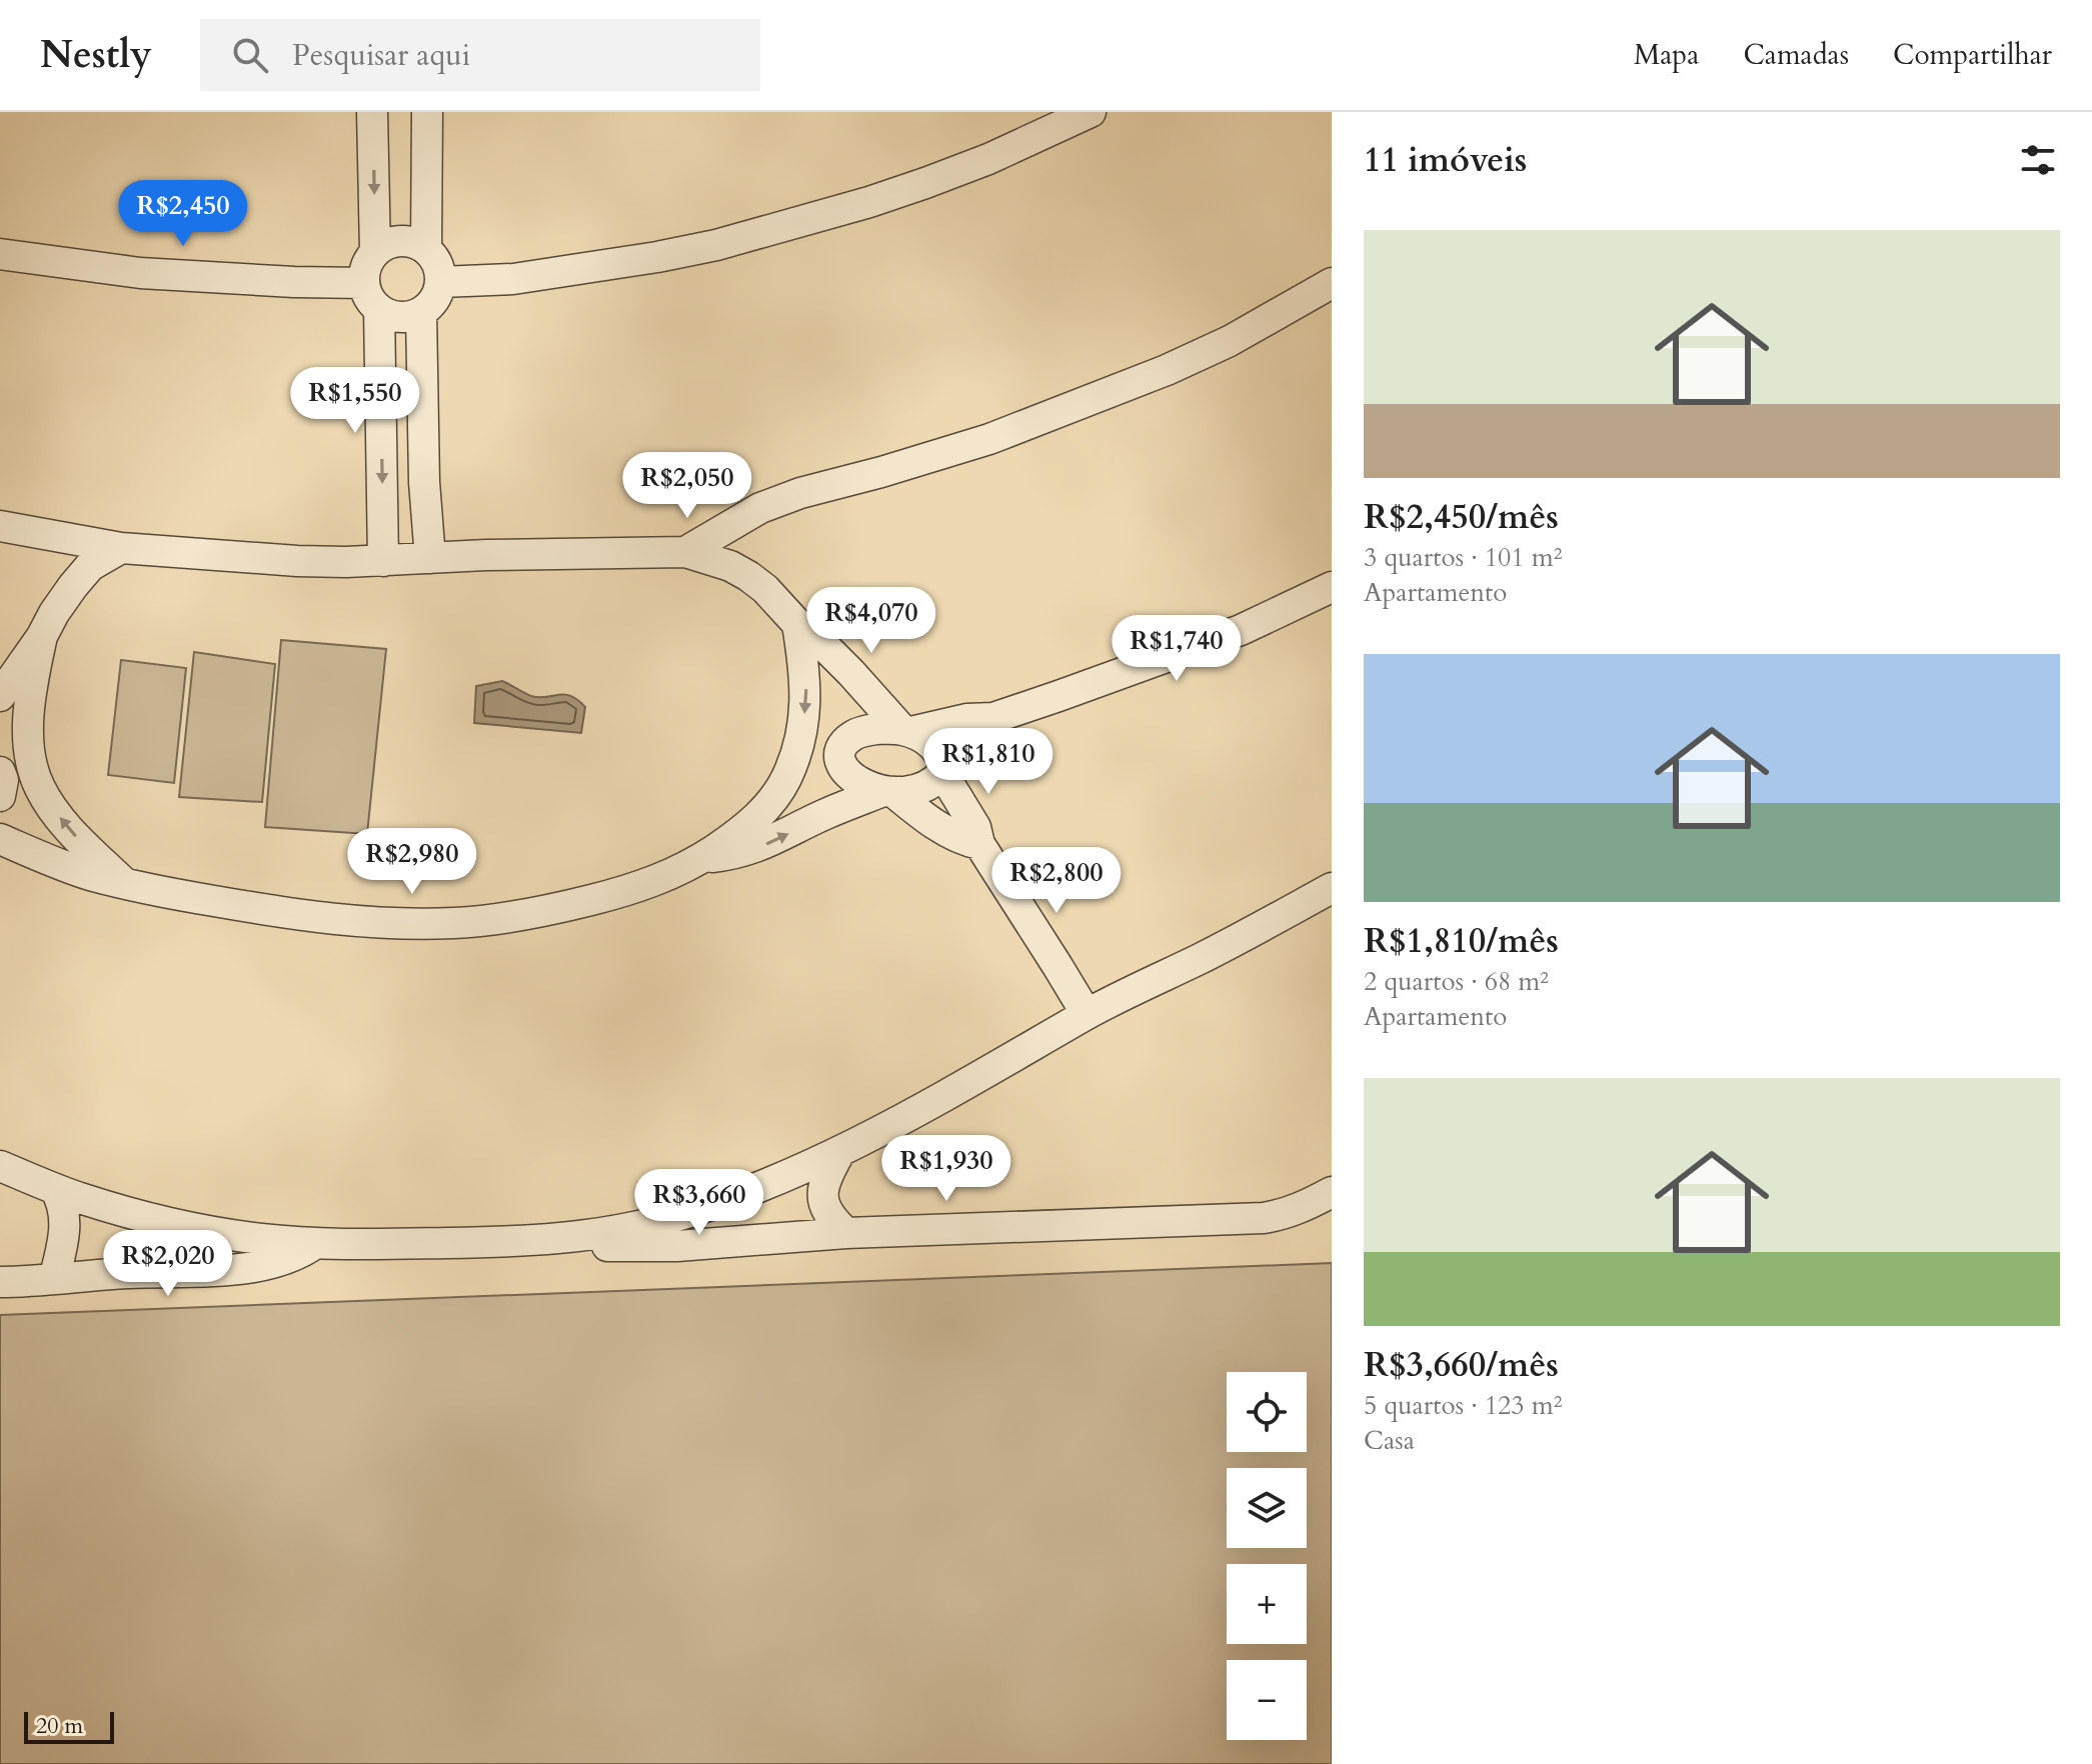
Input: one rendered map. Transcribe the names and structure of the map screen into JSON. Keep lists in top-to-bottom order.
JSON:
{
  "scale_bar": "20 m",
  "page": {
    "header": "Nestly",
    "search": "Pesquisar aqui",
    "nav": ["Mapa", "Camadas", "Compartilhar"],
    "heading": "11 imóveis",
    "price": [
      "R$2,450",
      "R$1,550",
      "R$2,050",
      "R$4,070",
      "R$1,740",
      "R$1,810",
      "R$2,980",
      "R$2,800",
      "R$1,930",
      "R$3,660",
      "R$2,020"
    ],
    "list": [
      {
        "name": "R$2,450/mês",
        "note": "3 quartos · 101 m² · Apartamento"
      },
      {
        "name": "R$1,810/mês",
        "note": "2 quartos · 68 m² · Apartamento"
      },
      {
        "name": "R$3,660/mês",
        "note": "5 quartos · 123 m² · Casa"
      }
    ],
    "map_buttons": ["+", "−"],
    "scale": "20 m"
  }
}
